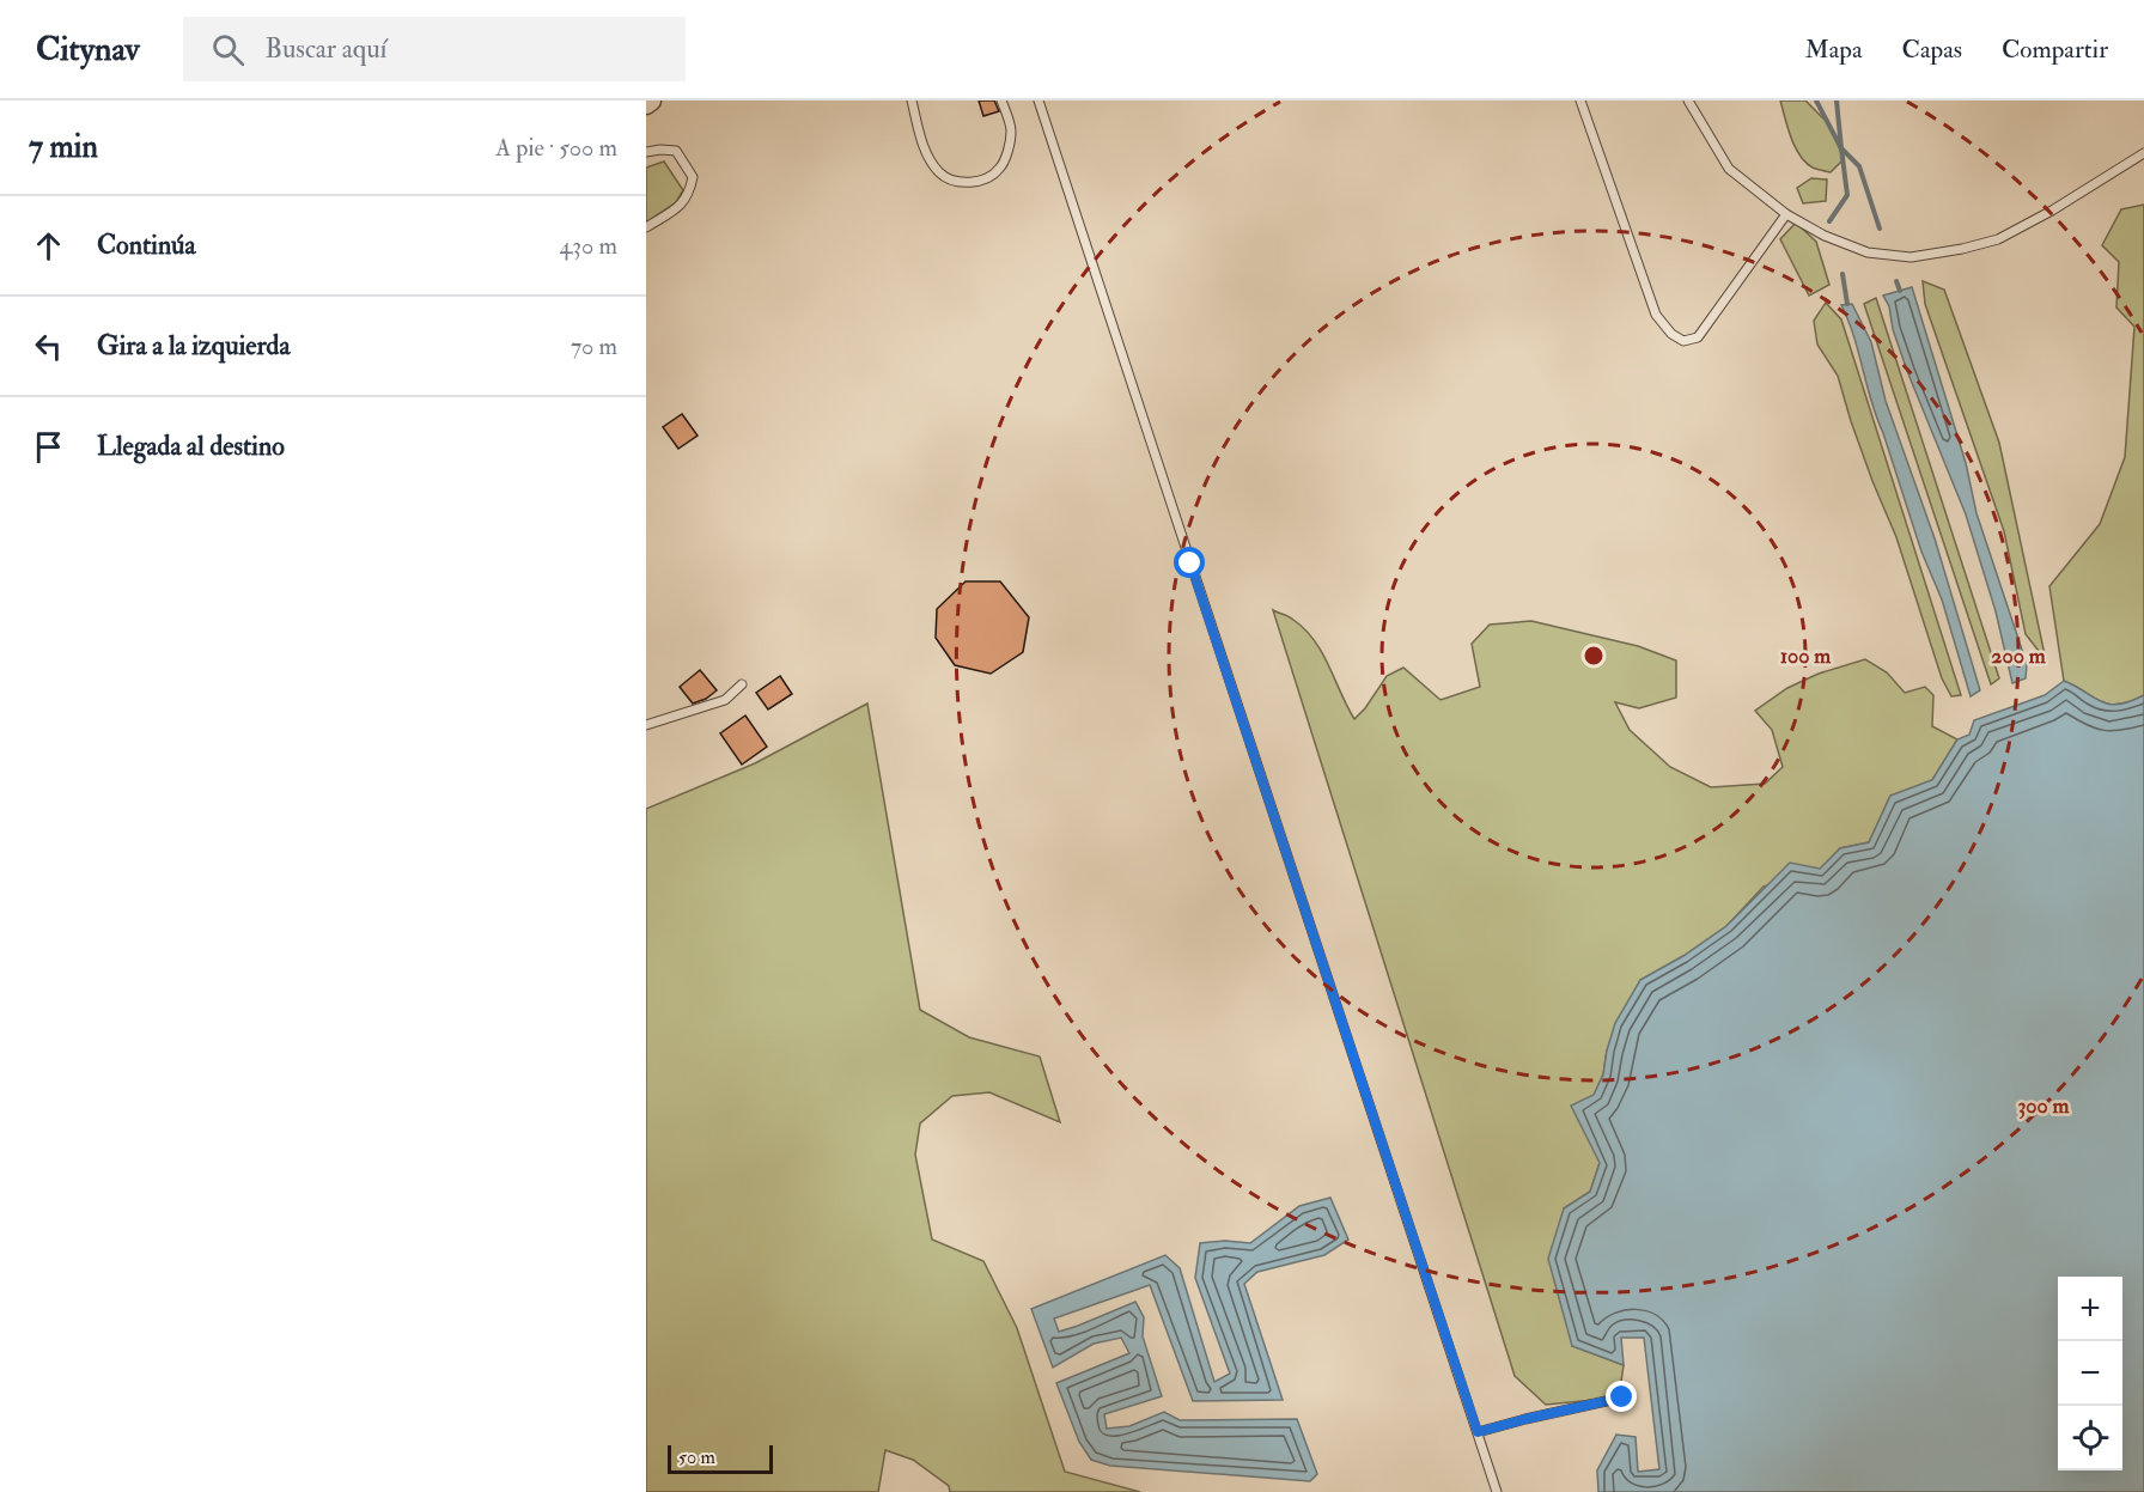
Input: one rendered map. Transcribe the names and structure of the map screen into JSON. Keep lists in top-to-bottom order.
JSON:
{
  "scale_bar": "50 m",
  "page": {
    "header": "Citynav",
    "search": "Buscar aquí",
    "nav": ["Mapa", "Capas", "Compartir"],
    "heading": ["7 min", "A pie · 500 m"],
    "list": [
      ["Continúa", "430 m"],
      ["Gira a la izquierda", "70 m"],
      "Llegada al destino"
    ],
    "map_buttons": ["+", "−"],
    "scale": "50 m"
  },
  "rings": ["100 m", "200 m", "300 m"]
}
